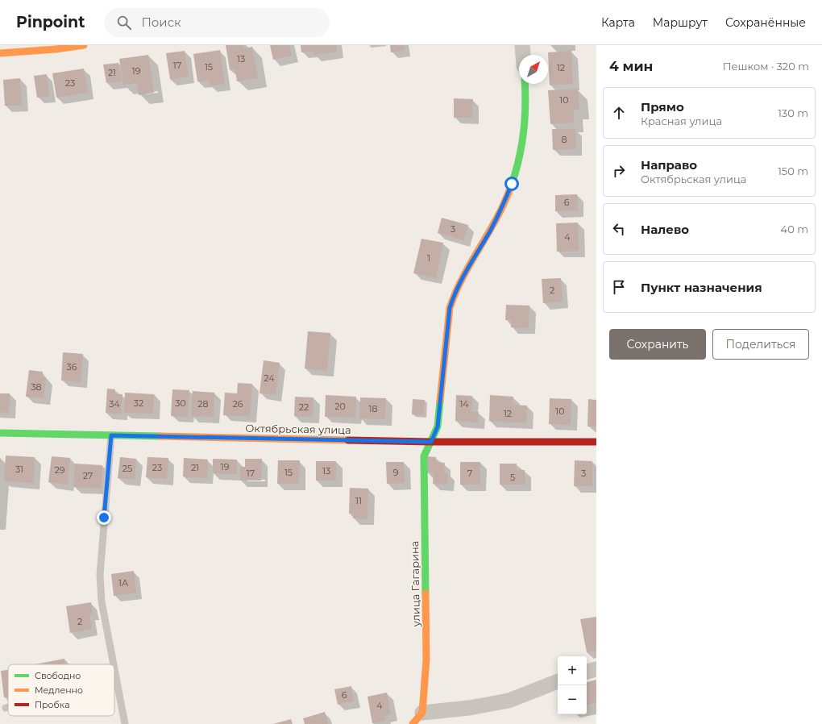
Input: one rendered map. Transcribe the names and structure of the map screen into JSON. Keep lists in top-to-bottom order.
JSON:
{
  "streets": {
    "street": ["Октябрьская улица", "улица Гагарина"]
  },
  "crossings": [
    ["Октябрьская улица", "улица Гагарина"]
  ],
  "house_numbers": [
    "13",
    "17",
    "15",
    "12",
    "19",
    "21",
    "23",
    "10",
    "8",
    "6",
    "3",
    "4",
    "1",
    "2",
    "36",
    "24",
    "38",
    "32",
    "30",
    "34",
    "28",
    "26",
    "14",
    "20",
    "22",
    "18",
    "10",
    "12",
    "19",
    "23",
    "21",
    "25",
    "31",
    "29",
    "13",
    "15",
    "9",
    "17",
    "7",
    "3",
    "27",
    "5",
    "11",
    "1А",
    "2",
    "6",
    "4"
  ],
  "legend": ["Свободно", "Медленно", "Пробка"],
  "north": "top right",
  "page": {
    "header": "Pinpoint",
    "search": "Поиск",
    "nav": ["Карта", "Маршрут", "Сохранённые"],
    "heading": ["4 мин", "Пешком · 320 m"],
    "list": [
      ["Прямо", "Красная улица", "130 m"],
      ["Направо", "Октябрьская улица", "150 m"],
      ["Налево", "40 m"],
      "Пункт назначения"
    ],
    "buttons": ["Сохранить", "Поделиться"],
    "map_buttons": ["+", "−"]
  }
}
